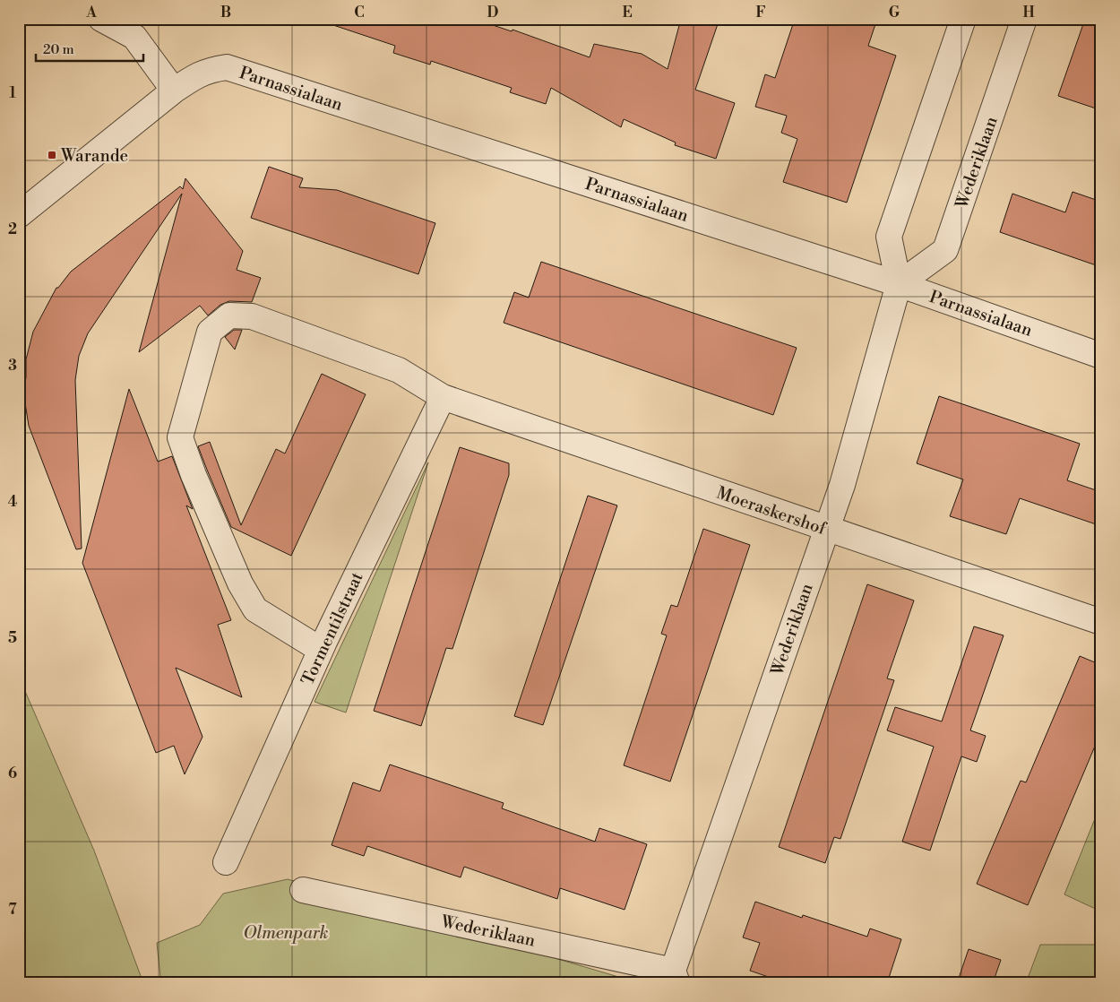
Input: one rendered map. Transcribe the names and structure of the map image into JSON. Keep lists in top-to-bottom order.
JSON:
{
  "streets": {
    "street": [
      "Parnassialaan",
      "Wederiklaan",
      "Moeraskershof",
      "Tormentilstraat"
    ]
  },
  "crossings": [
    ["Parnassialaan", "Wederiklaan"],
    ["Wederiklaan", "Moeraskershof"],
    ["Moeraskershof", "Tormentilstraat"]
  ],
  "parks": ["Olmenpark"],
  "places": {
    "transit": ["Warande"]
  },
  "scale_bar": "20 m",
  "grid": {
    "columns": [
      "A",
      "B",
      "C",
      "D",
      "E",
      "F",
      "G",
      "H"
    ],
    "rows": [
      "1",
      "2",
      "3",
      "4",
      "5",
      "6",
      "7"
    ]
  }
}
